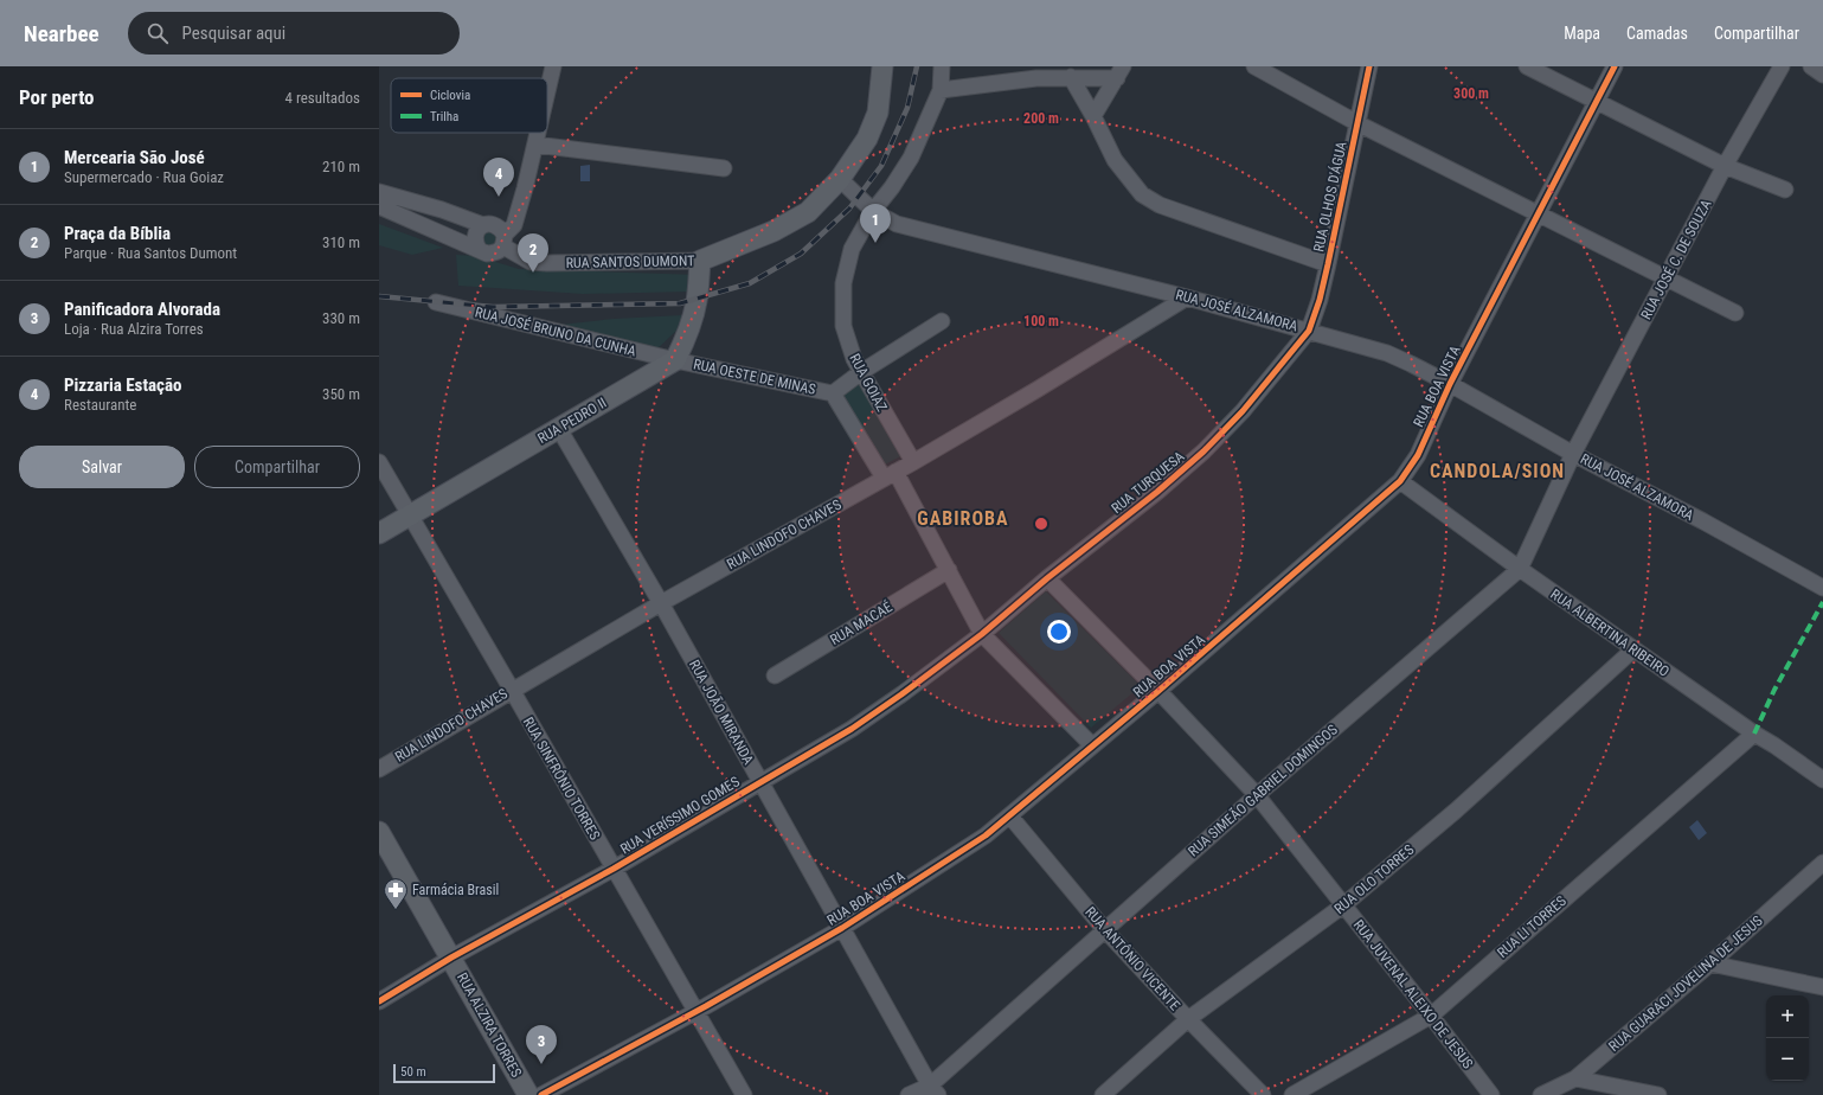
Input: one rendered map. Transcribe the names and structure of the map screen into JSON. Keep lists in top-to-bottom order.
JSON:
{
  "streets": {
    "main road": ["RUA SANTOS DUMONT", "RUA PEDRO II", "RUA ALZIRA TORRES"],
    "street": [
      "RUA OLHOS D'ÁGUA",
      "RUA JOSÉ C. DE SOUZA",
      "RUA JOSÉ ALZAMORA",
      "RUA JOSÉ BRUNO DA CUNHA",
      "RUA OESTE DE MINAS",
      "RUA GOIAZ",
      "RUA BOA VISTA",
      "RUA TURQUESA",
      "RUA LINDOFO CHAVES",
      "RUA MACAÉ",
      "RUA ALBERTINA RIBEIRO",
      "RUA JOÃO MIRANDA",
      "RUA SINFRÔNIO TORRES",
      "RUA SIMEÃO GABRIEL DOMINGOS",
      "RUA VERÍSSIMO GOMES",
      "RUA OLO TORRES",
      "RUA LI TORRES",
      "RUA ANTÔNIO VICENTE",
      "RUA GUARACI JOVELINA DE JESUS",
      "RUA JUVENAL ALEIXO DE JESUS"
    ]
  },
  "crossings": [
    ["RUA OLHOS D'ÁGUA", "RUA JOSÉ ALZAMORA"],
    ["RUA OLHOS D'ÁGUA", "RUA TURQUESA"],
    ["RUA JOSÉ C. DE SOUZA", "RUA JOSÉ ALZAMORA"],
    ["RUA JOSÉ C. DE SOUZA", "RUA SIMEÃO GABRIEL DOMINGOS"],
    ["RUA SANTOS DUMONT", "RUA JOSÉ ALZAMORA"],
    ["RUA JOSÉ ALZAMORA", "RUA GOIAZ"],
    ["RUA JOSÉ ALZAMORA", "RUA BOA VISTA"],
    ["RUA JOSÉ ALZAMORA", "RUA TURQUESA"],
    ["RUA JOSÉ ALZAMORA", "RUA LINDOFO CHAVES"],
    ["RUA JOSÉ ALZAMORA", "RUA SIMEÃO GABRIEL DOMINGOS"],
    ["RUA JOSÉ BRUNO DA CUNHA", "RUA OESTE DE MINAS"],
    ["RUA JOSÉ BRUNO DA CUNHA", "RUA PEDRO II"],
    ["RUA OESTE DE MINAS", "RUA PEDRO II"],
    ["RUA GOIAZ", "RUA LINDOFO CHAVES"],
    ["RUA BOA VISTA", "RUA ALBERTINA RIBEIRO"],
    ["RUA BOA VISTA", "RUA JOÃO MIRANDA"],
    ["RUA BOA VISTA", "RUA SINFRÔNIO TORRES"],
    ["RUA BOA VISTA", "RUA ANTÔNIO VICENTE"],
    ["RUA BOA VISTA", "RUA JUVENAL ALEIXO DE JESUS"],
    ["RUA PEDRO II", "RUA JOÃO MIRANDA"],
    ["RUA PEDRO II", "RUA SINFRÔNIO TORRES"],
    ["RUA TURQUESA", "RUA VERÍSSIMO GOMES"],
    ["RUA TURQUESA", "RUA JUVENAL ALEIXO DE JESUS"],
    ["RUA LINDOFO CHAVES", "RUA JOÃO MIRANDA"],
    ["RUA LINDOFO CHAVES", "RUA SINFRÔNIO TORRES"],
    ["RUA ALBERTINA RIBEIRO", "RUA SIMEÃO GABRIEL DOMINGOS"],
    ["RUA ALBERTINA RIBEIRO", "RUA OLO TORRES"],
    ["RUA ALBERTINA RIBEIRO", "RUA LI TORRES"],
    ["RUA JOÃO MIRANDA", "RUA SIMEÃO GABRIEL DOMINGOS"],
    ["RUA JOÃO MIRANDA", "RUA VERÍSSIMO GOMES"],
    ["RUA SINFRÔNIO TORRES", "RUA VERÍSSIMO GOMES"],
    ["RUA SIMEÃO GABRIEL DOMINGOS", "RUA ANTÔNIO VICENTE"],
    ["RUA SIMEÃO GABRIEL DOMINGOS", "RUA JUVENAL ALEIXO DE JESUS"],
    ["RUA VERÍSSIMO GOMES", "RUA ALZIRA TORRES"],
    ["RUA OLO TORRES", "RUA ANTÔNIO VICENTE"],
    ["RUA OLO TORRES", "RUA JUVENAL ALEIXO DE JESUS"],
    ["RUA LI TORRES", "RUA JUVENAL ALEIXO DE JESUS"]
  ],
  "districts": ["CANDOLA/SION", "GABIROBA"],
  "places": {
    "pharmacy": ["Farmácia Brasil"]
  },
  "legend": ["Ciclovia", "Trilha"],
  "scale_bar": "50 m",
  "page": {
    "header": "Nearbee",
    "search": "Pesquisar aqui",
    "nav": ["Mapa", "Camadas", "Compartilhar"],
    "heading": ["Por perto", "4 resultados"],
    "list": [
      {
        "mark": "1",
        "name": "Mercearia São José",
        "note": "Supermercado · Rua Goiaz",
        "value": "210 m"
      },
      {
        "mark": "2",
        "name": "Praça da Bíblia",
        "note": "Parque · Rua Santos Dumont",
        "value": "310 m"
      },
      {
        "mark": "3",
        "name": "Panificadora Alvorada",
        "note": "Loja · Rua Alzira Torres",
        "value": "330 m"
      },
      {
        "mark": "4",
        "name": "Pizzaria Estação",
        "note": "Restaurante",
        "value": "350 m"
      }
    ],
    "pins": [
      "4",
      "1",
      "2",
      "3"
    ],
    "buttons": ["Salvar", "Compartilhar"],
    "map_buttons": ["+", "−"],
    "scale": "50 m"
  },
  "rings": ["300 m", "200 m", "100 m"]
}
